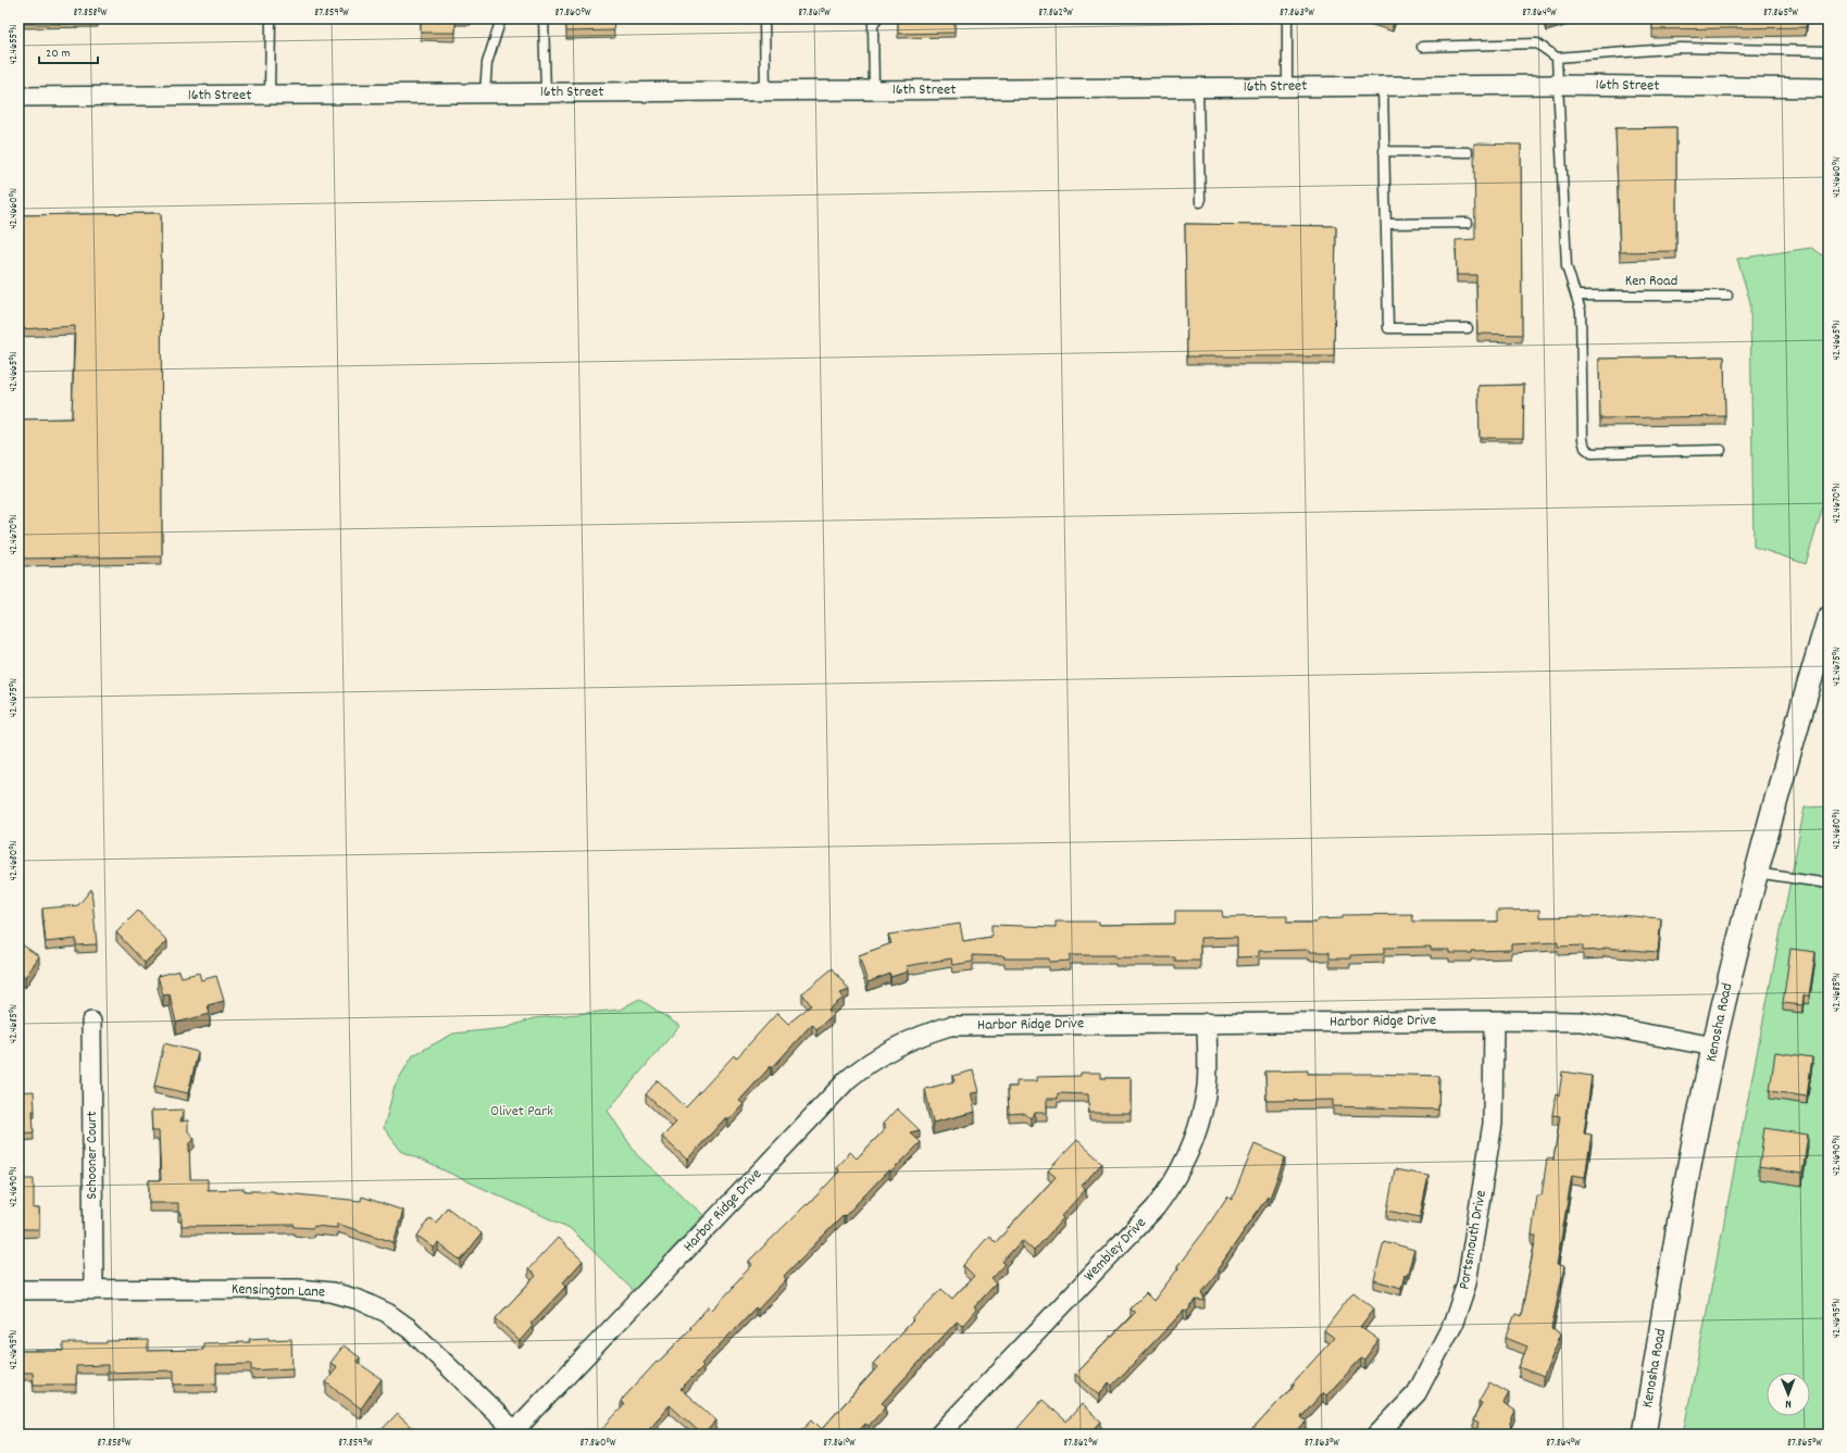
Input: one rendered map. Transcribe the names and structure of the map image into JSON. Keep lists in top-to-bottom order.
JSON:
{
  "streets": {
    "street": [
      "16th Street",
      "Harbor Ridge Drive",
      "Kenosha Road",
      "Schooner Court",
      "Portsmouth Drive",
      "Wembley Drive",
      "Kensington Lane"
    ],
    "lane": ["Ken Road"]
  },
  "crossings": [
    ["Harbor Ridge Drive", "Kenosha Road"],
    ["Harbor Ridge Drive", "Portsmouth Drive"],
    ["Harbor Ridge Drive", "Wembley Drive"],
    ["Harbor Ridge Drive", "Kensington Lane"],
    ["Schooner Court", "Kensington Lane"]
  ],
  "parks": ["Olivet Park"],
  "scale_bar": "20 m",
  "north": "bottom",
  "coordinates": [
    "87.858°W",
    "87.859°W",
    "87.860°W",
    "87.861°W",
    "87.862°W",
    "87.863°W",
    "87.864°W",
    "87.865°W",
    "42.4655°N",
    "42.4660°N",
    "42.4665°N",
    "42.4670°N",
    "42.4675°N",
    "42.4680°N",
    "42.4685°N",
    "42.4690°N",
    "42.4695°N"
  ]
}
